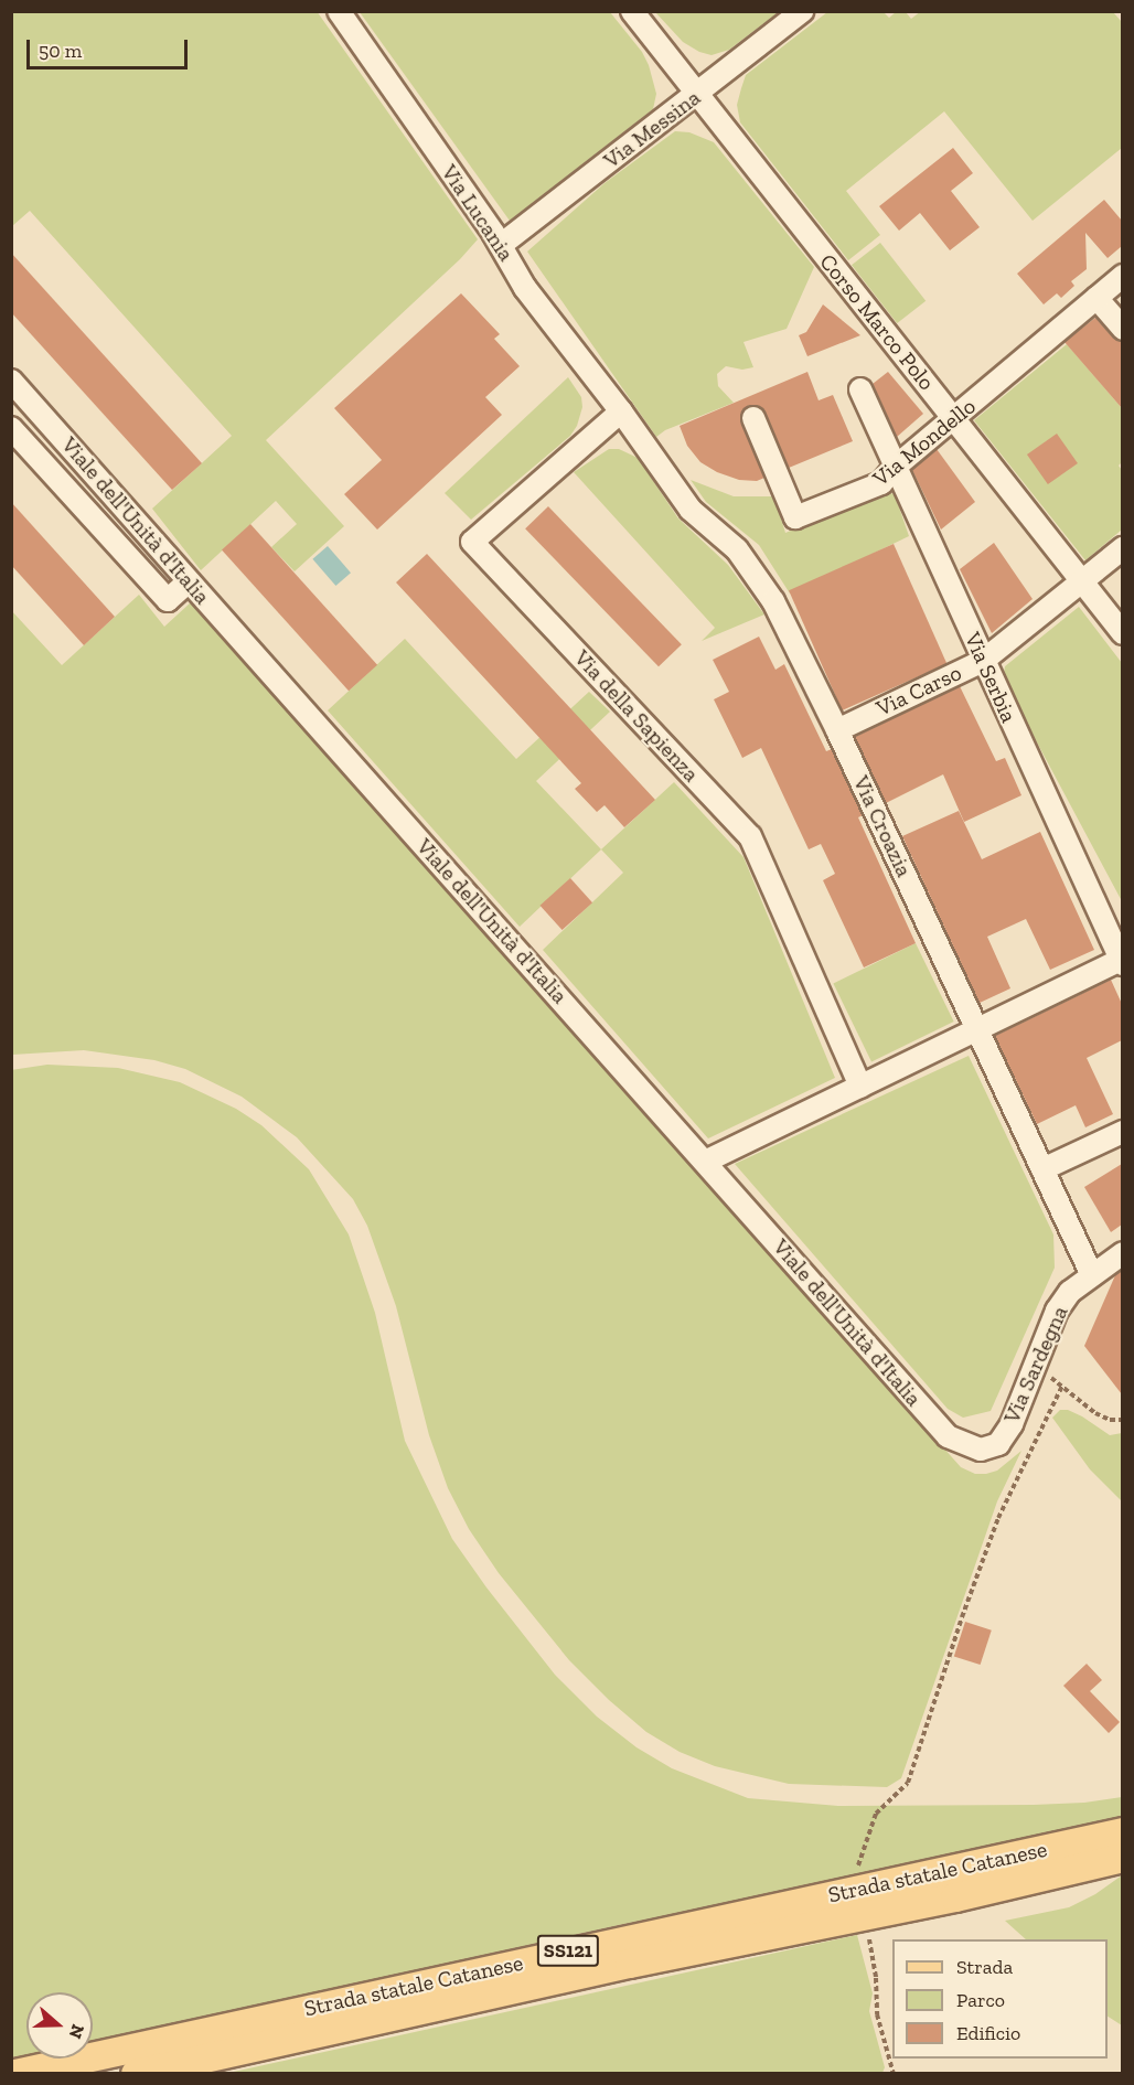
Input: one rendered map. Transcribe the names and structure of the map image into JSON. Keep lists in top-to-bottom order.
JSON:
{
  "streets": {
    "main road": ["Strada statale Catanese", "SS121"],
    "street": [
      "Via Messina",
      "Via Lucania",
      "Corso Marco Polo",
      "Via Mondello",
      "Viale dell'Unità d'Italia",
      "Via Serbia",
      "Via Carso",
      "Via della Sapienza",
      "Via Croazia",
      "Via Sardegna"
    ]
  },
  "crossings": [
    ["Via Messina", "Via Lucania"],
    ["Via Messina", "Corso Marco Polo"],
    ["Via Lucania", "Via della Sapienza"],
    ["Via Lucania", "Via Croazia"],
    ["Corso Marco Polo", "Via Mondello"],
    ["Corso Marco Polo", "Via Carso"],
    ["Via Mondello", "Via Serbia"],
    ["Viale dell'Unità d'Italia", "Via Sardegna"],
    ["Via Serbia", "Via Carso"],
    ["Via Carso", "Via Croazia"],
    ["Via della Sapienza", "Via Croazia"],
    ["Via Croazia", "Via Sardegna"]
  ],
  "legend": ["Strada", "Parco", "Edificio"],
  "scale_bar": "50 m",
  "north": "right"
}
